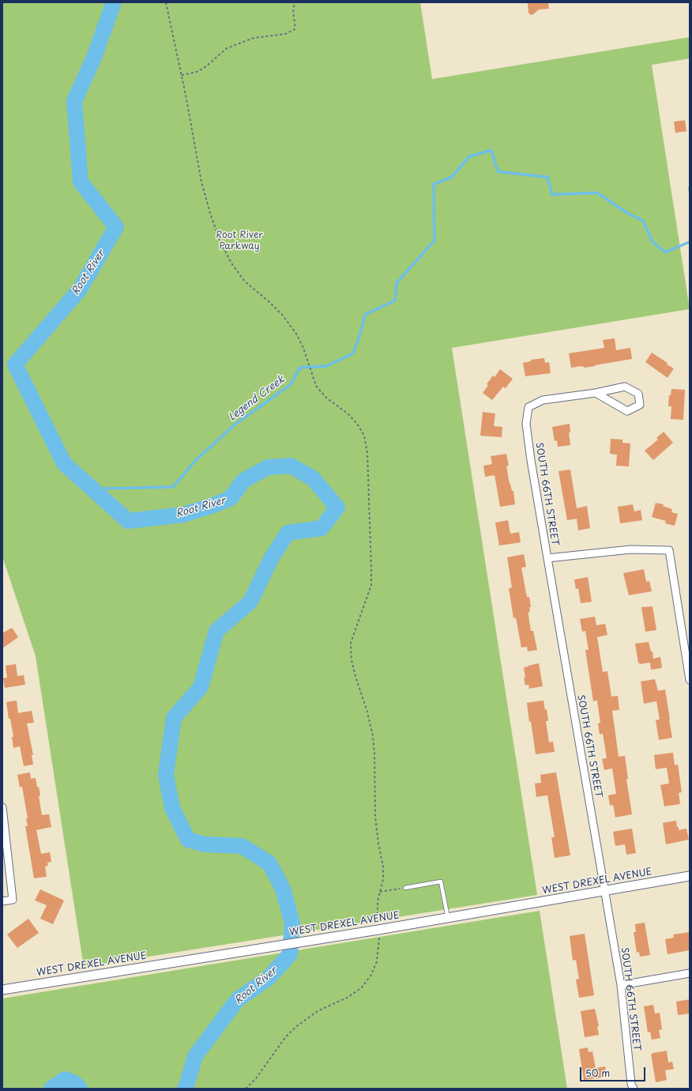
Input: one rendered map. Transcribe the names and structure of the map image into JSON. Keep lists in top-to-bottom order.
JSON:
{
  "streets": {
    "street": ["SOUTH 66TH STREET", "WEST DREXEL AVENUE"]
  },
  "crossings": [
    ["SOUTH 66TH STREET", "WEST DREXEL AVENUE"]
  ],
  "water": ["Root River", "Legend Creek"],
  "parks": ["Root River Parkway"],
  "scale_bar": "50 m"
}
